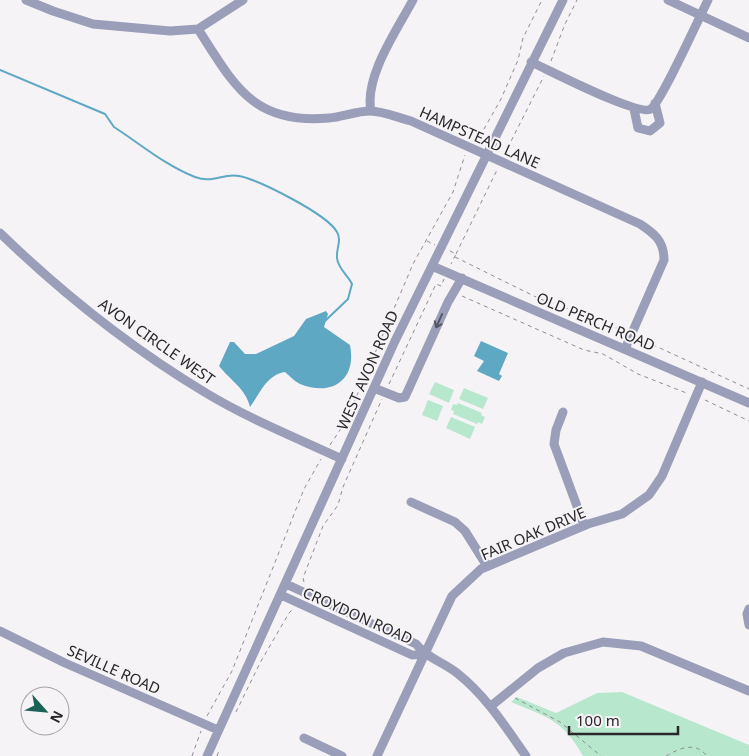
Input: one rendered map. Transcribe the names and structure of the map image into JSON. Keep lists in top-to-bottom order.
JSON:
{
  "streets": {
    "street": [
      "HAMPSTEAD LANE",
      "OLD PERCH ROAD",
      "AVON CIRCLE WEST",
      "WEST AVON ROAD",
      "FAIR OAK DRIVE",
      "CROYDON ROAD",
      "SEVILLE ROAD"
    ]
  },
  "crossings": [
    ["HAMPSTEAD LANE", "OLD PERCH ROAD"],
    ["HAMPSTEAD LANE", "WEST AVON ROAD"],
    ["OLD PERCH ROAD", "WEST AVON ROAD"],
    ["OLD PERCH ROAD", "FAIR OAK DRIVE"],
    ["AVON CIRCLE WEST", "WEST AVON ROAD"],
    ["WEST AVON ROAD", "CROYDON ROAD"],
    ["WEST AVON ROAD", "SEVILLE ROAD"],
    ["FAIR OAK DRIVE", "CROYDON ROAD"]
  ],
  "scale_bar": "100 m",
  "north": "bottom right"
}
